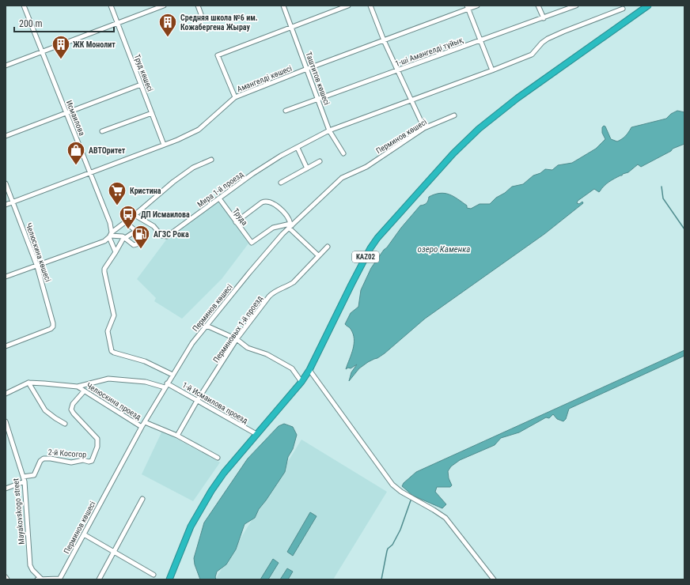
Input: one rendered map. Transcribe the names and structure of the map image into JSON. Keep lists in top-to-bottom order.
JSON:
{
  "streets": {
    "highway": ["KAZ02"],
    "street": [
      "1-ші Амангелді тұйық",
      "Труд көшесі",
      "Амангелді көшесі",
      "Таштитов көшесі",
      "Исмаилова",
      "Перминов көшесі",
      "Мира 1-й проезд",
      "Труда",
      "Челюскина көшесі",
      "Перминовых 1-й проезд",
      "Челюскина проезд",
      "1-й Исмаилова проезд",
      "2-й Косогор",
      "Mayakovskogo street"
    ]
  },
  "crossings": [
    ["1-ші Амангелді тұйық", "Таштитов көшесі"],
    ["Труд көшесі", "Амангелді көшесі"],
    ["Амангелді көшесі", "Таштитов көшесі"],
    ["Амангелді көшесі", "Исмаилова"],
    ["Амангелді көшесі", "Челюскина көшесі"],
    ["Перминов көшесі", "Труда"],
    ["Перминов көшесі", "Челюскина проезд"],
    ["Перминов көшесі", "1-й Исмаилова проезд"],
    ["Мира 1-й проезд", "Труда"],
    ["KAZ02", "1-й Исмаилова проезд"],
    ["Перминовых 1-й проезд", "Челюскина проезд"],
    ["Перминовых 1-й проезд", "1-й Исмаилова проезд"],
    ["Челюскина проезд", "1-й Исмаилова проезд"],
    ["Челюскина проезд", "2-й Косогор"],
    ["2-й Косогор", "Mayakovskogo street"]
  ],
  "water": ["озеро Каменка"],
  "places": {
    "building": ["Средняя школа №6 им. Кожабергена Жырау", "ЖК Монолит"],
    "shop": ["АВТОритет"],
    "supermarket": ["Кристина"],
    "bus stop": ["ДП Исмаилова"],
    "fuel station": ["АГЗС Рока"]
  },
  "scale_bar": "200 m"
}
